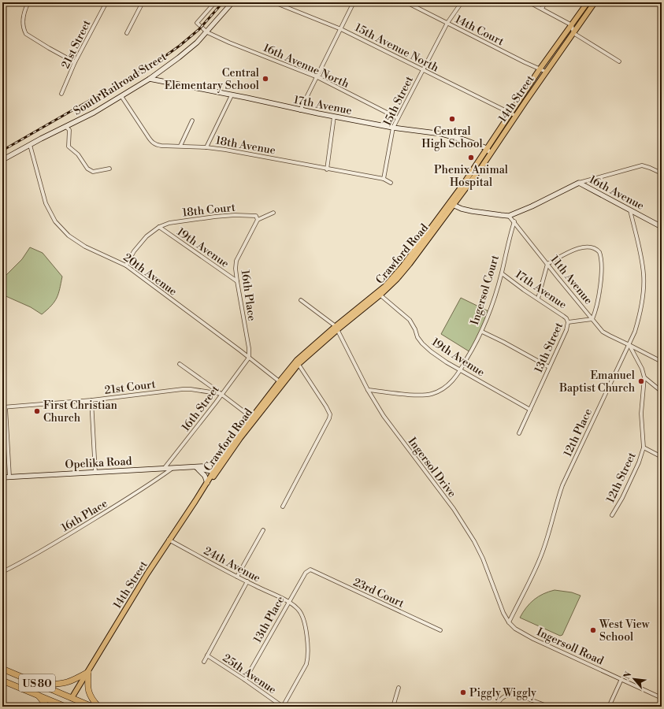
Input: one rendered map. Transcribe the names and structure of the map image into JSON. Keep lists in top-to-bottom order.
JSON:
{
  "streets": {
    "highway": ["US 80"],
    "main road": ["14th Street", "Crawford Road"],
    "street": [
      "14th Court",
      "21st Street",
      "15th Avenue North",
      "16th Avenue North",
      "South Railroad Street",
      "15th Street",
      "17th Avenue",
      "18th Avenue",
      "16th Avenue",
      "18th Court",
      "19th Avenue",
      "20th Avenue",
      "11th Avenue",
      "Ingersol Court",
      "16th Place",
      "13th Street",
      "21st Court",
      "16th Street",
      "12th Place",
      "Opelika Road",
      "Ingersol Drive",
      "12th Street",
      "24th Avenue",
      "23rd Court",
      "13th Place",
      "Ingersoll Road",
      "25th Avenue"
    ]
  },
  "crossings": [
    ["14th Court", "14th Street"],
    ["14th Court", "15th Street"],
    ["15th Avenue North", "14th Street"],
    ["15th Avenue North", "15th Street"],
    ["16th Avenue North", "South Railroad Street"],
    ["16th Avenue North", "15th Street"],
    ["South Railroad Street", "17th Avenue"],
    ["South Railroad Street", "18th Avenue"],
    ["South Railroad Street", "20th Avenue"],
    ["14th Street", "17th Avenue"],
    ["14th Street", "Crawford Road"],
    ["14th Street", "24th Avenue"],
    ["14th Street", "US 80"],
    ["15th Street", "17th Avenue"],
    ["15th Street", "18th Avenue"],
    ["17th Avenue", "Ingersol Court"],
    ["17th Avenue", "13th Street"],
    ["16th Avenue", "12th Place"],
    ["18th Court", "19th Avenue"],
    ["18th Court", "20th Avenue"],
    ["18th Court", "16th Place"],
    ["19th Avenue", "Crawford Road"],
    ["19th Avenue", "Ingersol Court"],
    ["19th Avenue", "16th Place"],
    ["19th Avenue", "13th Street"],
    ["Crawford Road", "20th Avenue"],
    ["Crawford Road", "Opelika Road"],
    ["Crawford Road", "Ingersol Drive"],
    ["20th Avenue", "16th Place"],
    ["20th Avenue", "16th Street"],
    ["11th Avenue", "Ingersol Court"],
    ["11th Avenue", "13th Street"],
    ["11th Avenue", "12th Place"],
    ["Ingersol Court", "Ingersol Drive"],
    ["16th Place", "16th Street"],
    ["16th Place", "Opelika Road"],
    ["21st Court", "16th Street"],
    ["16th Street", "Opelika Road"],
    ["12th Place", "Ingersol Drive"],
    ["12th Place", "Ingersoll Road"],
    ["Ingersol Drive", "Ingersoll Road"],
    ["24th Avenue", "13th Place"],
    ["23rd Court", "13th Place"],
    ["13th Place", "25th Avenue"]
  ],
  "places": [
    "Central Elementary School",
    "Central High School",
    "Phenix Animal Hospital",
    "Emanuel Baptist Church",
    "First Christian Church",
    "West View School",
    "Piggly Wiggly"
  ],
  "north": "top left"
}
